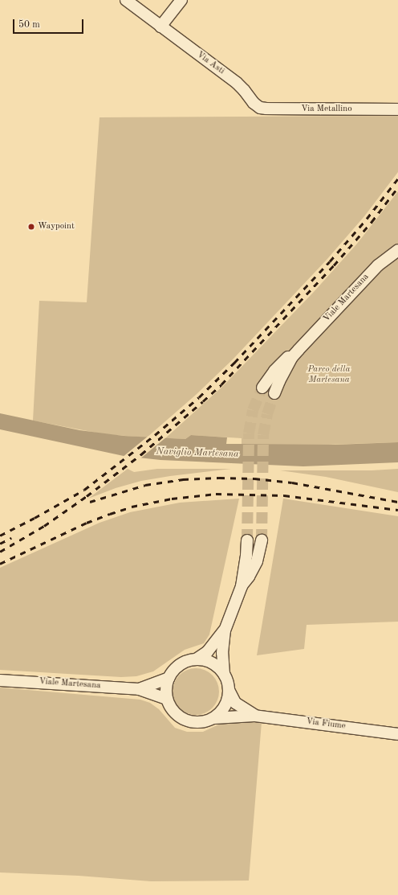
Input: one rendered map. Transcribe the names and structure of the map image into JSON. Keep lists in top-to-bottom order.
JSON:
{
  "streets": {
    "street": [
      "Via Asti",
      "Via Metallino",
      "Viale Martesana",
      "Via Fiume"
    ]
  },
  "crossings": [
    ["Via Asti", "Via Metallino"],
    ["Viale Martesana", "Via Fiume"]
  ],
  "water": ["Naviglio Martesana"],
  "parks": ["Parco della Martesana"],
  "places": ["Waypoint"],
  "scale_bar": "50 m"
}
